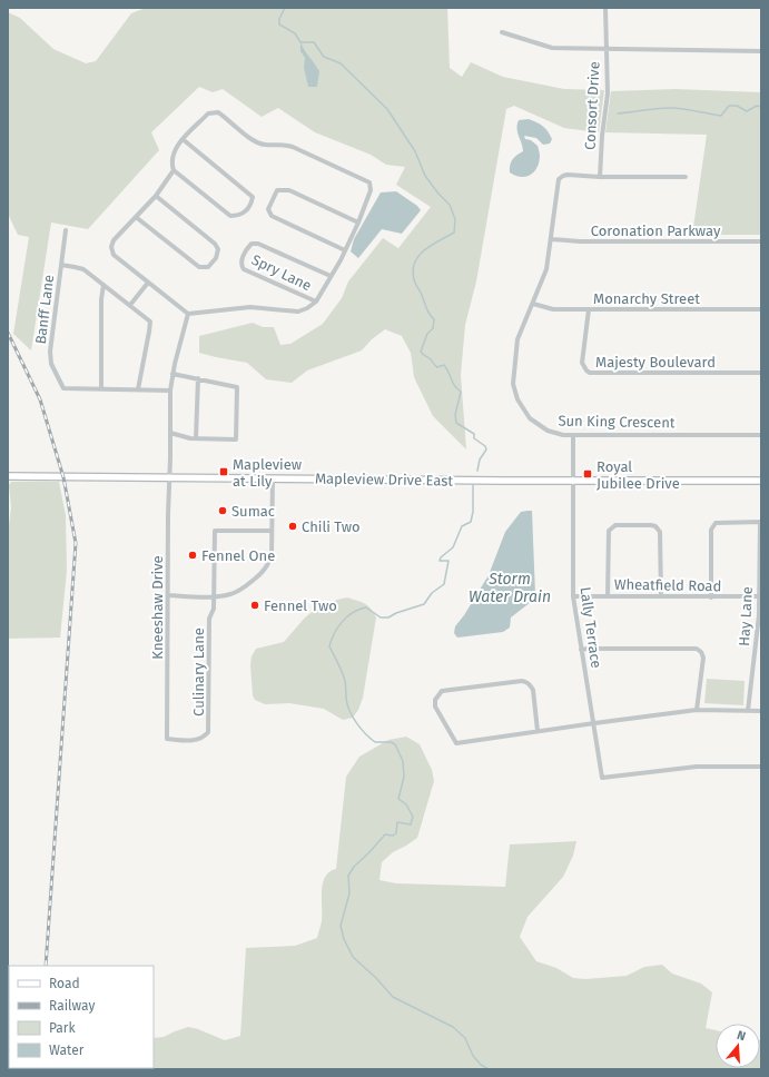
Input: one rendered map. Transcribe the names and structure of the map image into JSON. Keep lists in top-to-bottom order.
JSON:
{
  "streets": {
    "main road": ["Mapleview Drive East"],
    "street": [
      "Consort Drive",
      "Coronation Parkway",
      "Spry Lane",
      "Monarchy Street",
      "Banff Lane",
      "Majesty Boulevard",
      "Sun King Crescent",
      "Wheatfield Road",
      "Kneeshaw Drive",
      "Hay Lane",
      "Lally Terrace",
      "Culinary Lane"
    ]
  },
  "crossings": [
    ["Consort Drive", "Sun King Crescent"],
    ["Coronation Parkway", "Sun King Crescent"],
    ["Monarchy Street", "Majesty Boulevard"],
    ["Monarchy Street", "Sun King Crescent"],
    ["Banff Lane", "Kneeshaw Drive"],
    ["Mapleview Drive East", "Kneeshaw Drive"],
    ["Mapleview Drive East", "Lally Terrace"],
    ["Wheatfield Road", "Hay Lane"],
    ["Wheatfield Road", "Lally Terrace"],
    ["Kneeshaw Drive", "Culinary Lane"]
  ],
  "water": ["Storm Water Drain"],
  "places": {
    "transit": ["Mapleview at Lily", "Royal Jubilee Drive"],
    "other": [
      "Sumac",
      "Chili Two",
      "Fennel One",
      "Fennel Two"
    ]
  },
  "legend": [
    "Road",
    "Railway",
    "Park",
    "Water"
  ],
  "north": "top"
}
